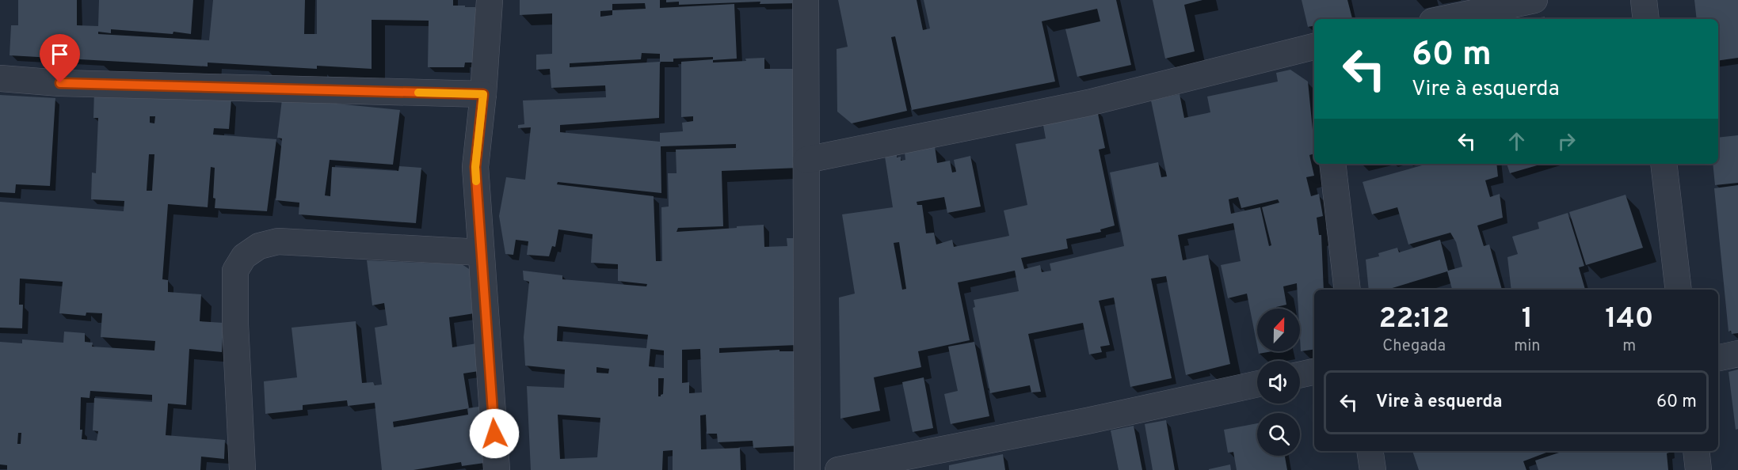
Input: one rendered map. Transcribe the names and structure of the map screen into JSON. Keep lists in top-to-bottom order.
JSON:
{
  "north": "top",
  "page": {
    "turn": ["60 m", "Vire à esquerda"],
    "eta": [
      "22:12",
      "Chegada",
      "1",
      "min",
      "140",
      "m"
    ],
    "list": [
      {
        "name": "Vire à esquerda",
        "value": "60 m"
      }
    ]
  }
}
